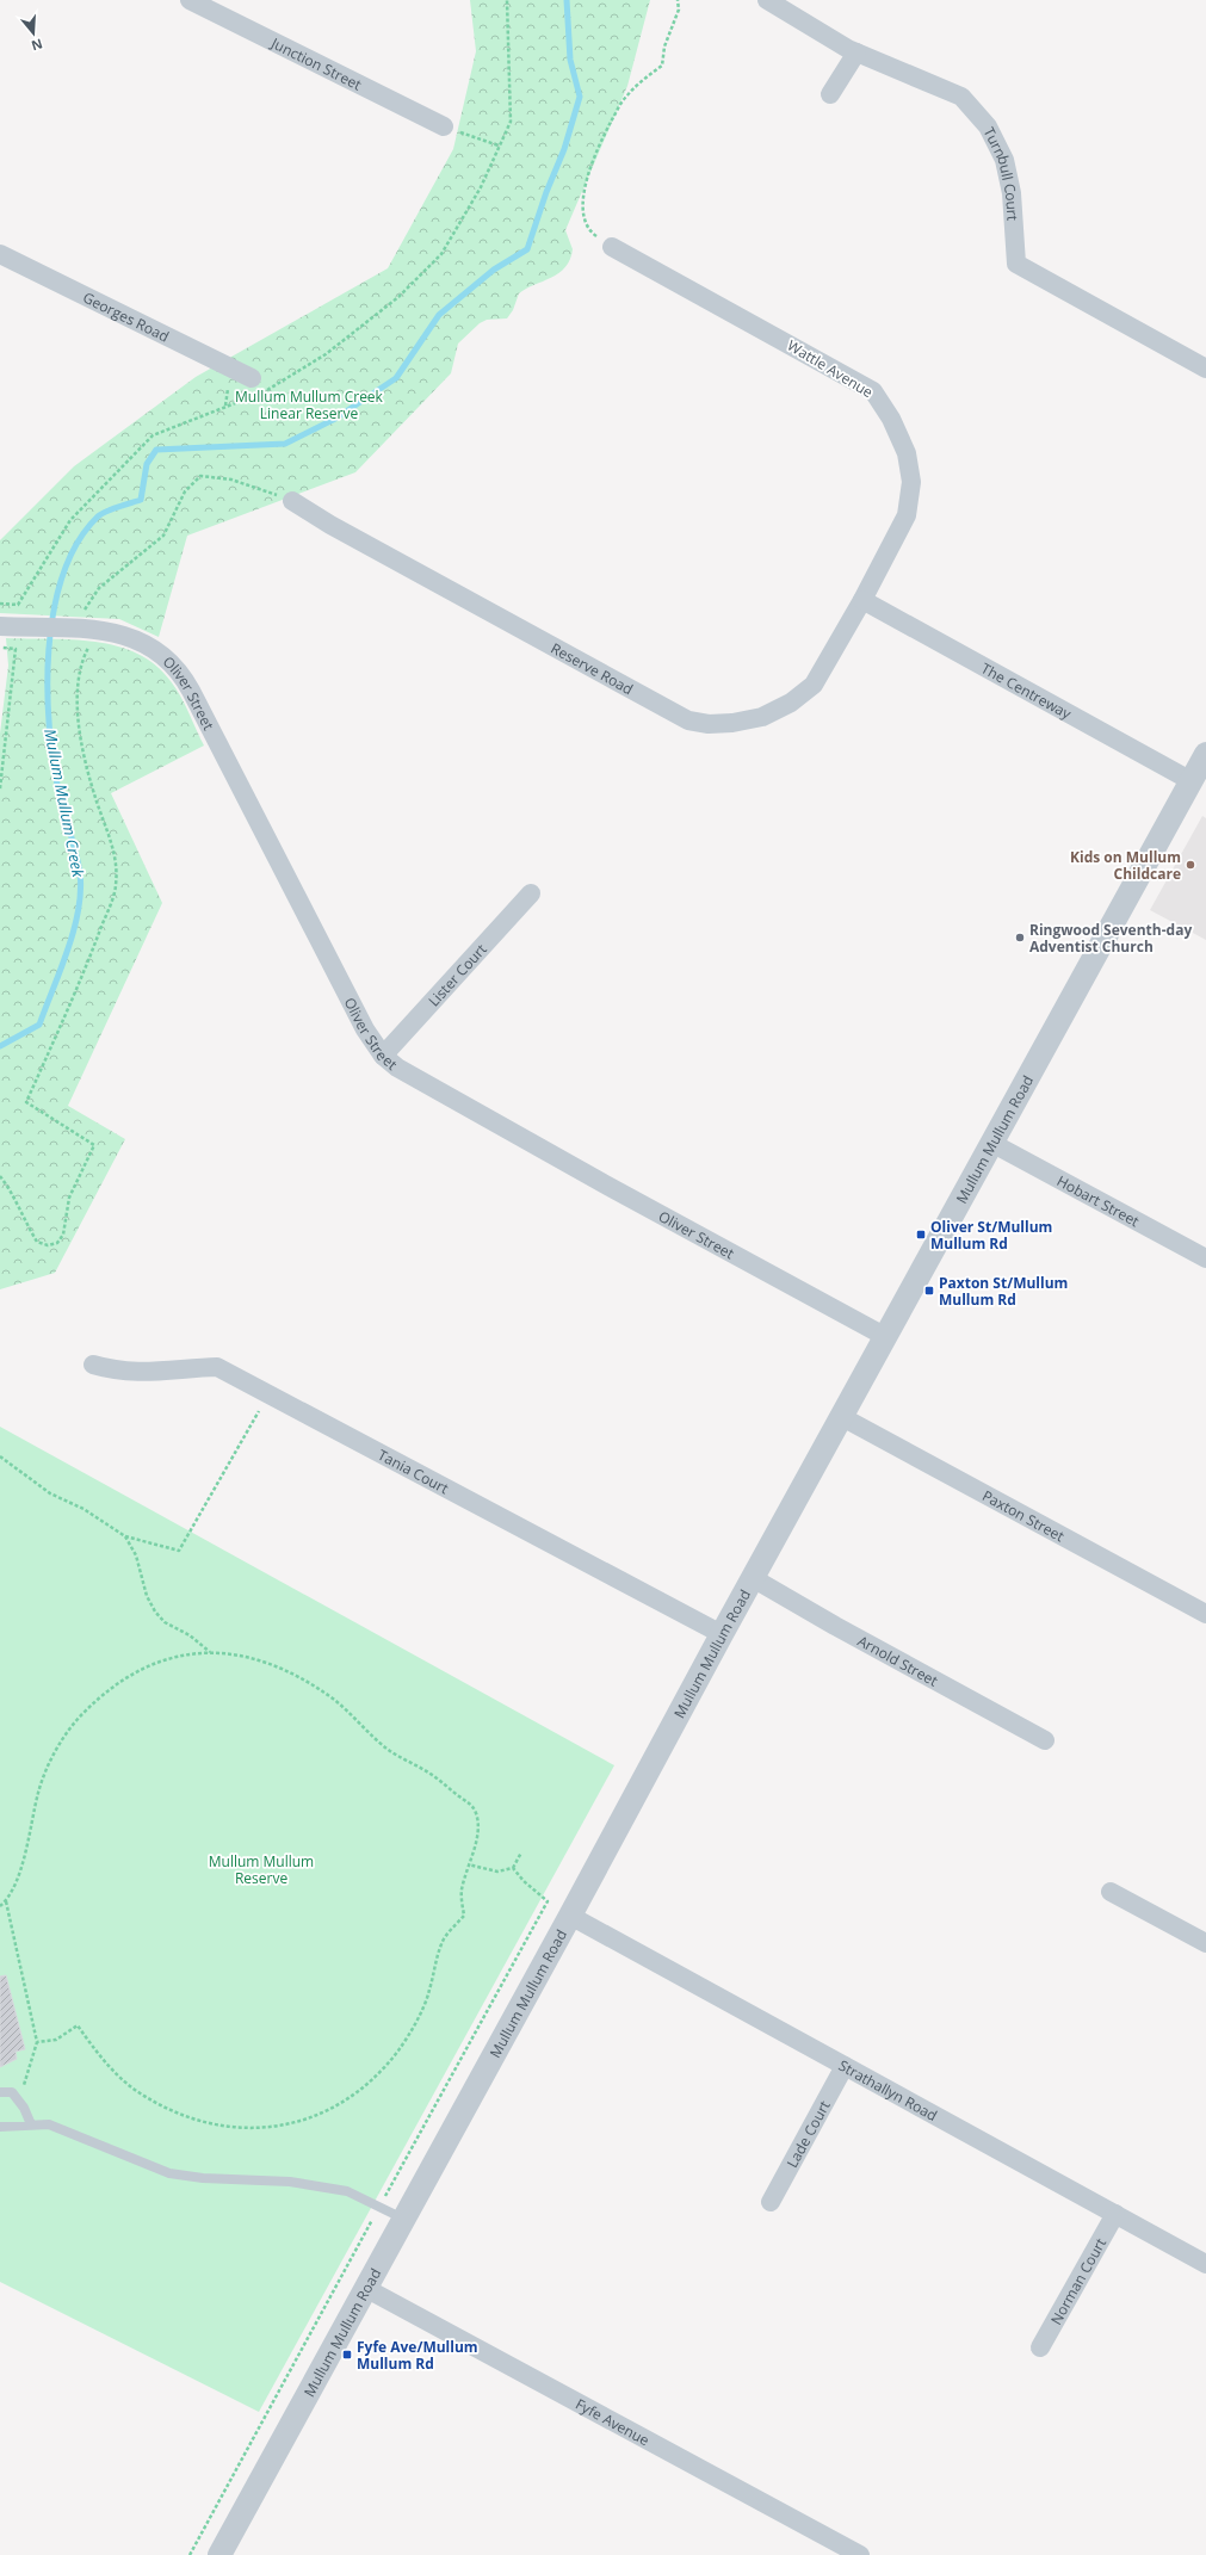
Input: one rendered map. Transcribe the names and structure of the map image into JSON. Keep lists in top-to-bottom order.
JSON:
{
  "streets": {
    "street": [
      "Junction Street",
      "Turnbull Court",
      "Georges Road",
      "Wattle Avenue",
      "Reserve Road",
      "The Centreway",
      "Oliver Street",
      "Lister Court",
      "Mullum Mullum Road",
      "Hobart Street",
      "Tania Court",
      "Paxton Street",
      "Arnold Street",
      "Strathallyn Road",
      "Lade Court",
      "Norman Court",
      "Fyfe Avenue"
    ]
  },
  "crossings": [
    ["Wattle Avenue", "Reserve Road"],
    ["Wattle Avenue", "The Centreway"],
    ["Reserve Road", "The Centreway"],
    ["The Centreway", "Mullum Mullum Road"],
    ["Oliver Street", "Lister Court"],
    ["Oliver Street", "Mullum Mullum Road"],
    ["Mullum Mullum Road", "Hobart Street"],
    ["Mullum Mullum Road", "Tania Court"],
    ["Mullum Mullum Road", "Paxton Street"],
    ["Mullum Mullum Road", "Arnold Street"],
    ["Mullum Mullum Road", "Strathallyn Road"],
    ["Mullum Mullum Road", "Fyfe Avenue"],
    ["Strathallyn Road", "Lade Court"],
    ["Strathallyn Road", "Norman Court"]
  ],
  "water": ["Mullum Mullum Creek"],
  "parks": ["Mullum Mullum Creek Linear Reserve", "Mullum Mullum Reserve"],
  "places": {
    "other": ["Kids on Mullum Childcare", "Ringwood Seventh-day Adventist Church"],
    "transit": ["Oliver St/Mullum Mullum Rd", "Paxton St/Mullum Mullum Rd", "Fyfe Ave/Mullum Mullum Rd"]
  },
  "north": "bottom"
}
